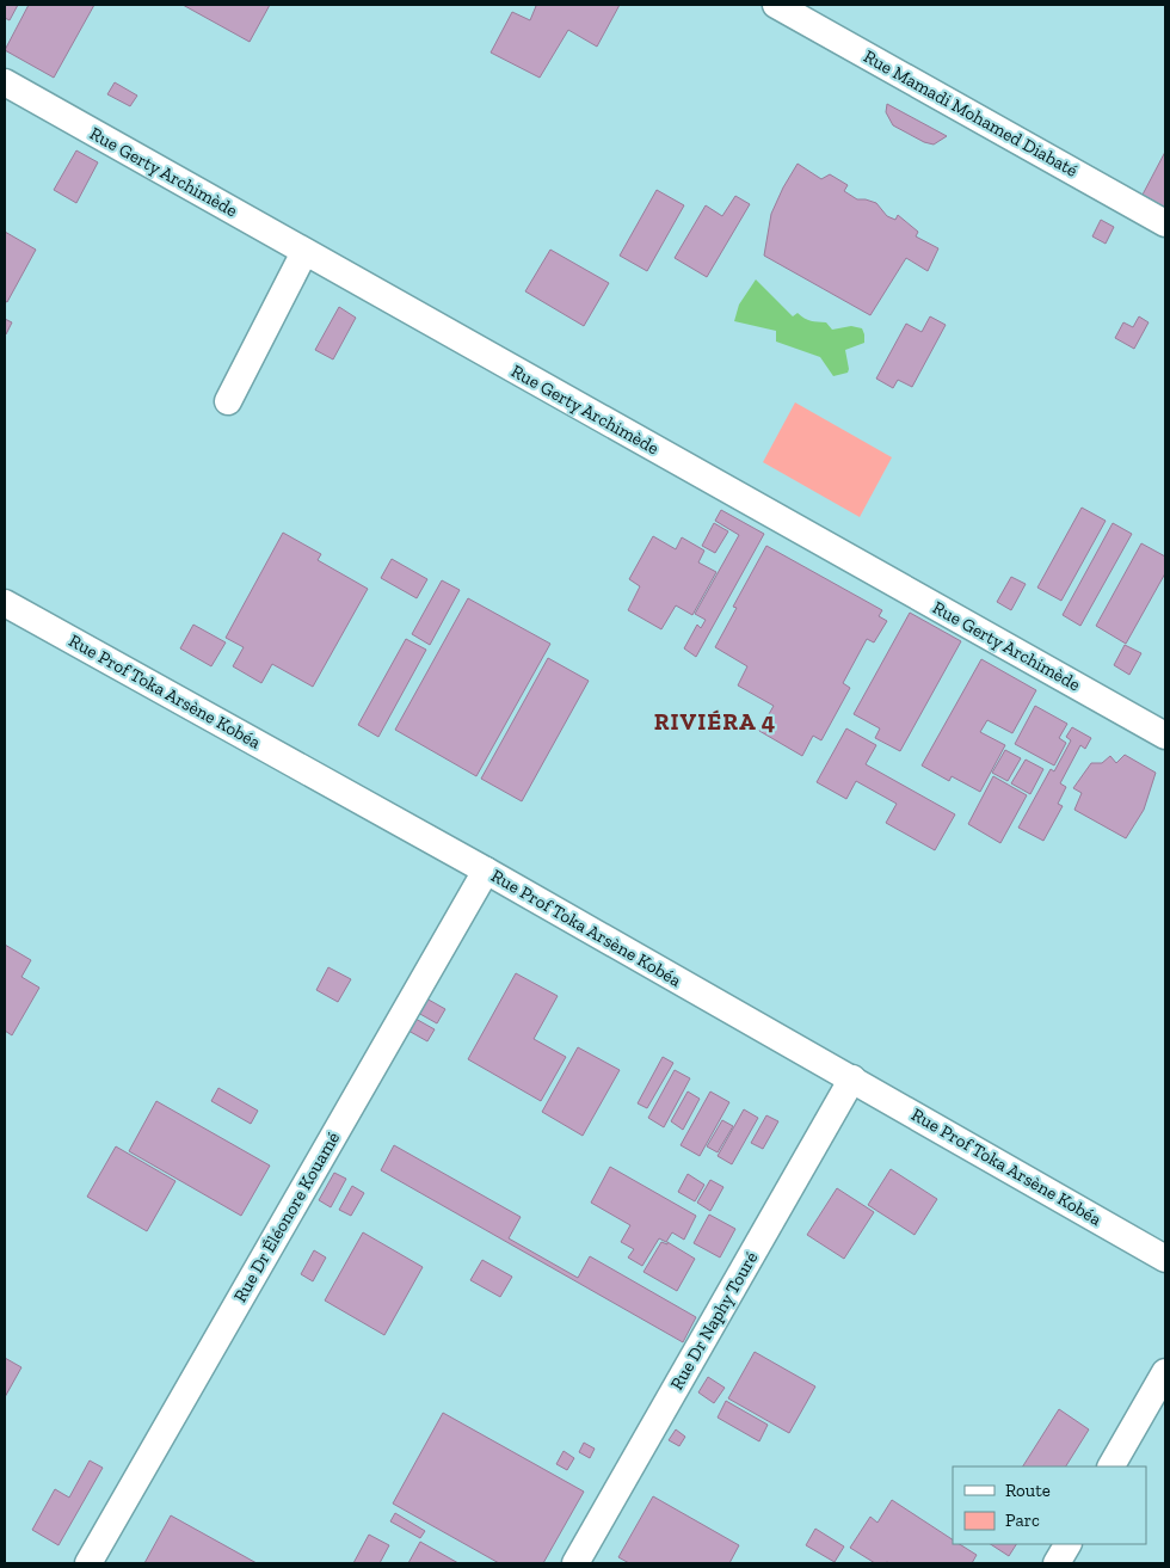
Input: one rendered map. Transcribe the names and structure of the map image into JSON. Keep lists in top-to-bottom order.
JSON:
{
  "streets": {
    "street": [
      "Rue Mamadi Mohamed Diabaté",
      "Rue Gerty Archimède",
      "Rue Prof Toka Arsène Kobéa",
      "Rue Dr Éléonore Kouamé",
      "Rue Dr Naphy Touré"
    ]
  },
  "crossings": [
    ["Rue Prof Toka Arsène Kobéa", "Rue Dr Éléonore Kouamé"],
    ["Rue Prof Toka Arsène Kobéa", "Rue Dr Naphy Touré"]
  ],
  "districts": ["RIVIÉRA 4"],
  "legend": ["Route", "Parc"]
}
